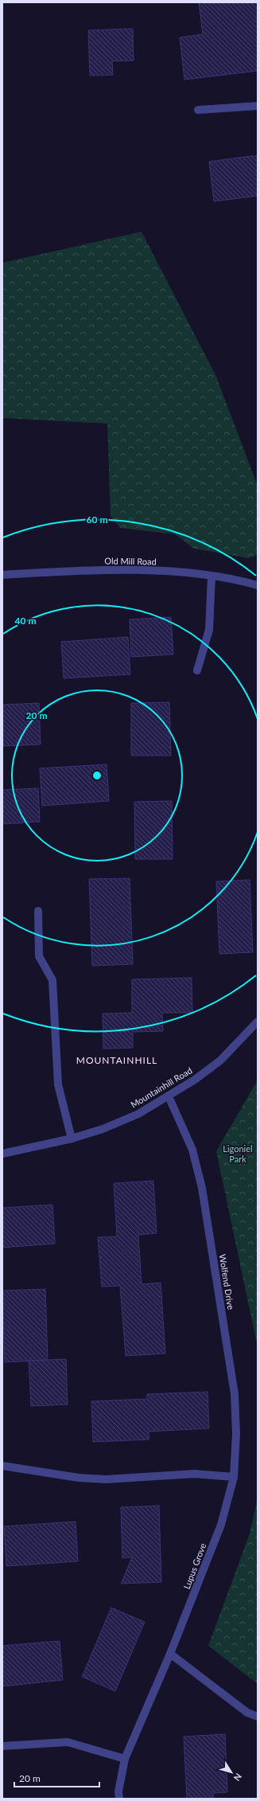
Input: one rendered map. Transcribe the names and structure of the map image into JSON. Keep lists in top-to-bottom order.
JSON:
{
  "streets": {
    "street": [
      "Old Mill Road",
      "Mountainhill Road",
      "Wolfend Drive",
      "Lupus Grove"
    ]
  },
  "crossings": [
    ["Mountainhill Road", "Wolfend Drive"],
    ["Wolfend Drive", "Lupus Grove"]
  ],
  "districts": ["MOUNTAINHILL"],
  "parks": ["Ligoniel Park"],
  "scale_bar": "20 m",
  "north": "bottom right",
  "rings": ["60 m", "40 m", "20 m"]
}
